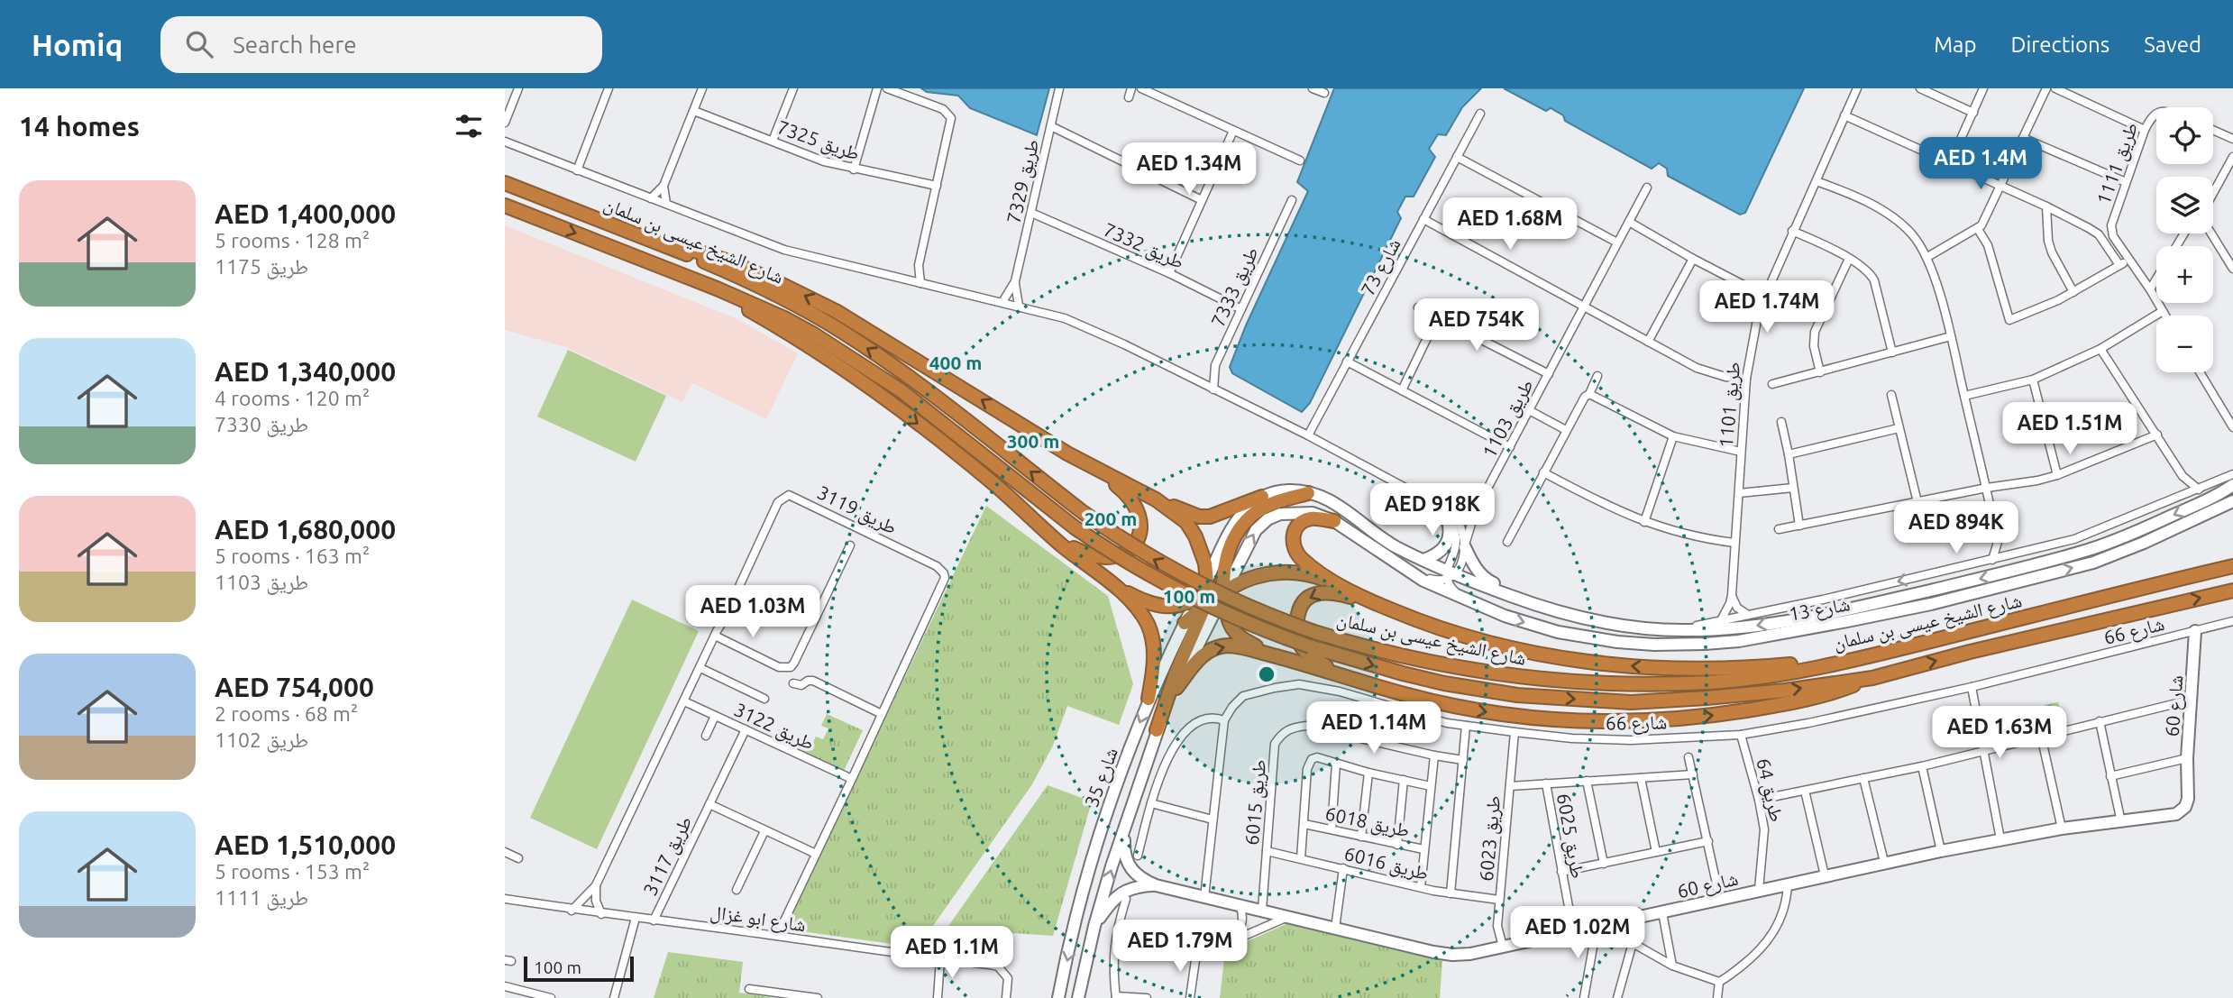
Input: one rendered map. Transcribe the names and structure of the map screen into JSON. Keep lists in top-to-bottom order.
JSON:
{
  "streets": {
    "highway": ["شارع الشيخ عيسى بن سلمان"],
    "street": [
      "طريق 7325",
      "طريق 1111",
      "طريق 7329",
      "طريق 7332",
      "شارع 73",
      "طريق 7333",
      "طريق 1101",
      "طريق 1103",
      "طريق 3119",
      "شارع 13",
      "شارع 66",
      "شارع 60",
      "طريق 3122",
      "شارع 35",
      "طريق 64",
      "طريق 6015",
      "طريق 6018",
      "طريق 6025",
      "طريق 6023",
      "طريق 3117",
      "طريق 6016",
      "شارع ابو غزال"
    ]
  },
  "crossings": [
    ["طريق 7329", "طريق 7332"],
    ["طريق 7332", "طريق 7333"],
    ["طريق 1103", "شارع 13"],
    ["طريق 3119", "طريق 3122"],
    ["طريق 3119", "طريق 3117"],
    ["طريق 3119", "شارع ابو غزال"],
    ["شارع 13", "شارع 35"],
    ["شارع 66", "شارع 60"],
    ["شارع 66", "طريق 64"],
    ["شارع 66", "طريق 6023"],
    ["شارع 60", "طريق 64"],
    ["شارع 60", "طريق 6015"],
    ["شارع 60", "طريق 6025"],
    ["شارع 60", "طريق 6023"],
    ["طريق 3122", "طريق 3117"],
    ["طريق 6015", "طريق 6016"],
    ["طريق 6025", "طريق 6023"],
    ["طريق 6023", "طريق 6016"],
    ["طريق 3117", "شارع ابو غزال"]
  ],
  "scale_bar": "100 m",
  "page": {
    "header": "Homiq",
    "search": "Search here",
    "nav": ["Map", "Directions", "Saved"],
    "heading": "14 homes",
    "map_buttons": ["+", "−"],
    "price": [
      "AED 1.4M",
      "AED 1.34M",
      "AED 1.68M",
      "AED 1.74M",
      "AED 754K",
      "AED 1.51M",
      "AED 918K",
      "AED 894K",
      "AED 1.03M",
      "AED 1.14M",
      "AED 1.63M",
      "AED 1.02M",
      "AED 1.79M",
      "AED 1.1M"
    ],
    "list": [
      {
        "name": "AED 1,400,000",
        "note": "5 rooms · 128 m² · طريق 1175"
      },
      {
        "name": "AED 1,340,000",
        "note": "4 rooms · 120 m² · طريق 7330"
      },
      {
        "name": "AED 1,680,000",
        "note": "5 rooms · 163 m² · طريق 1103"
      },
      {
        "name": "AED 754,000",
        "note": "2 rooms · 68 m² · طريق 1102"
      },
      {
        "name": "AED 1,510,000",
        "note": "5 rooms · 153 m² · طريق 1111"
      }
    ],
    "scale": "100 m"
  },
  "rings": [
    "400 m",
    "300 m",
    "200 m",
    "100 m"
  ]
}
